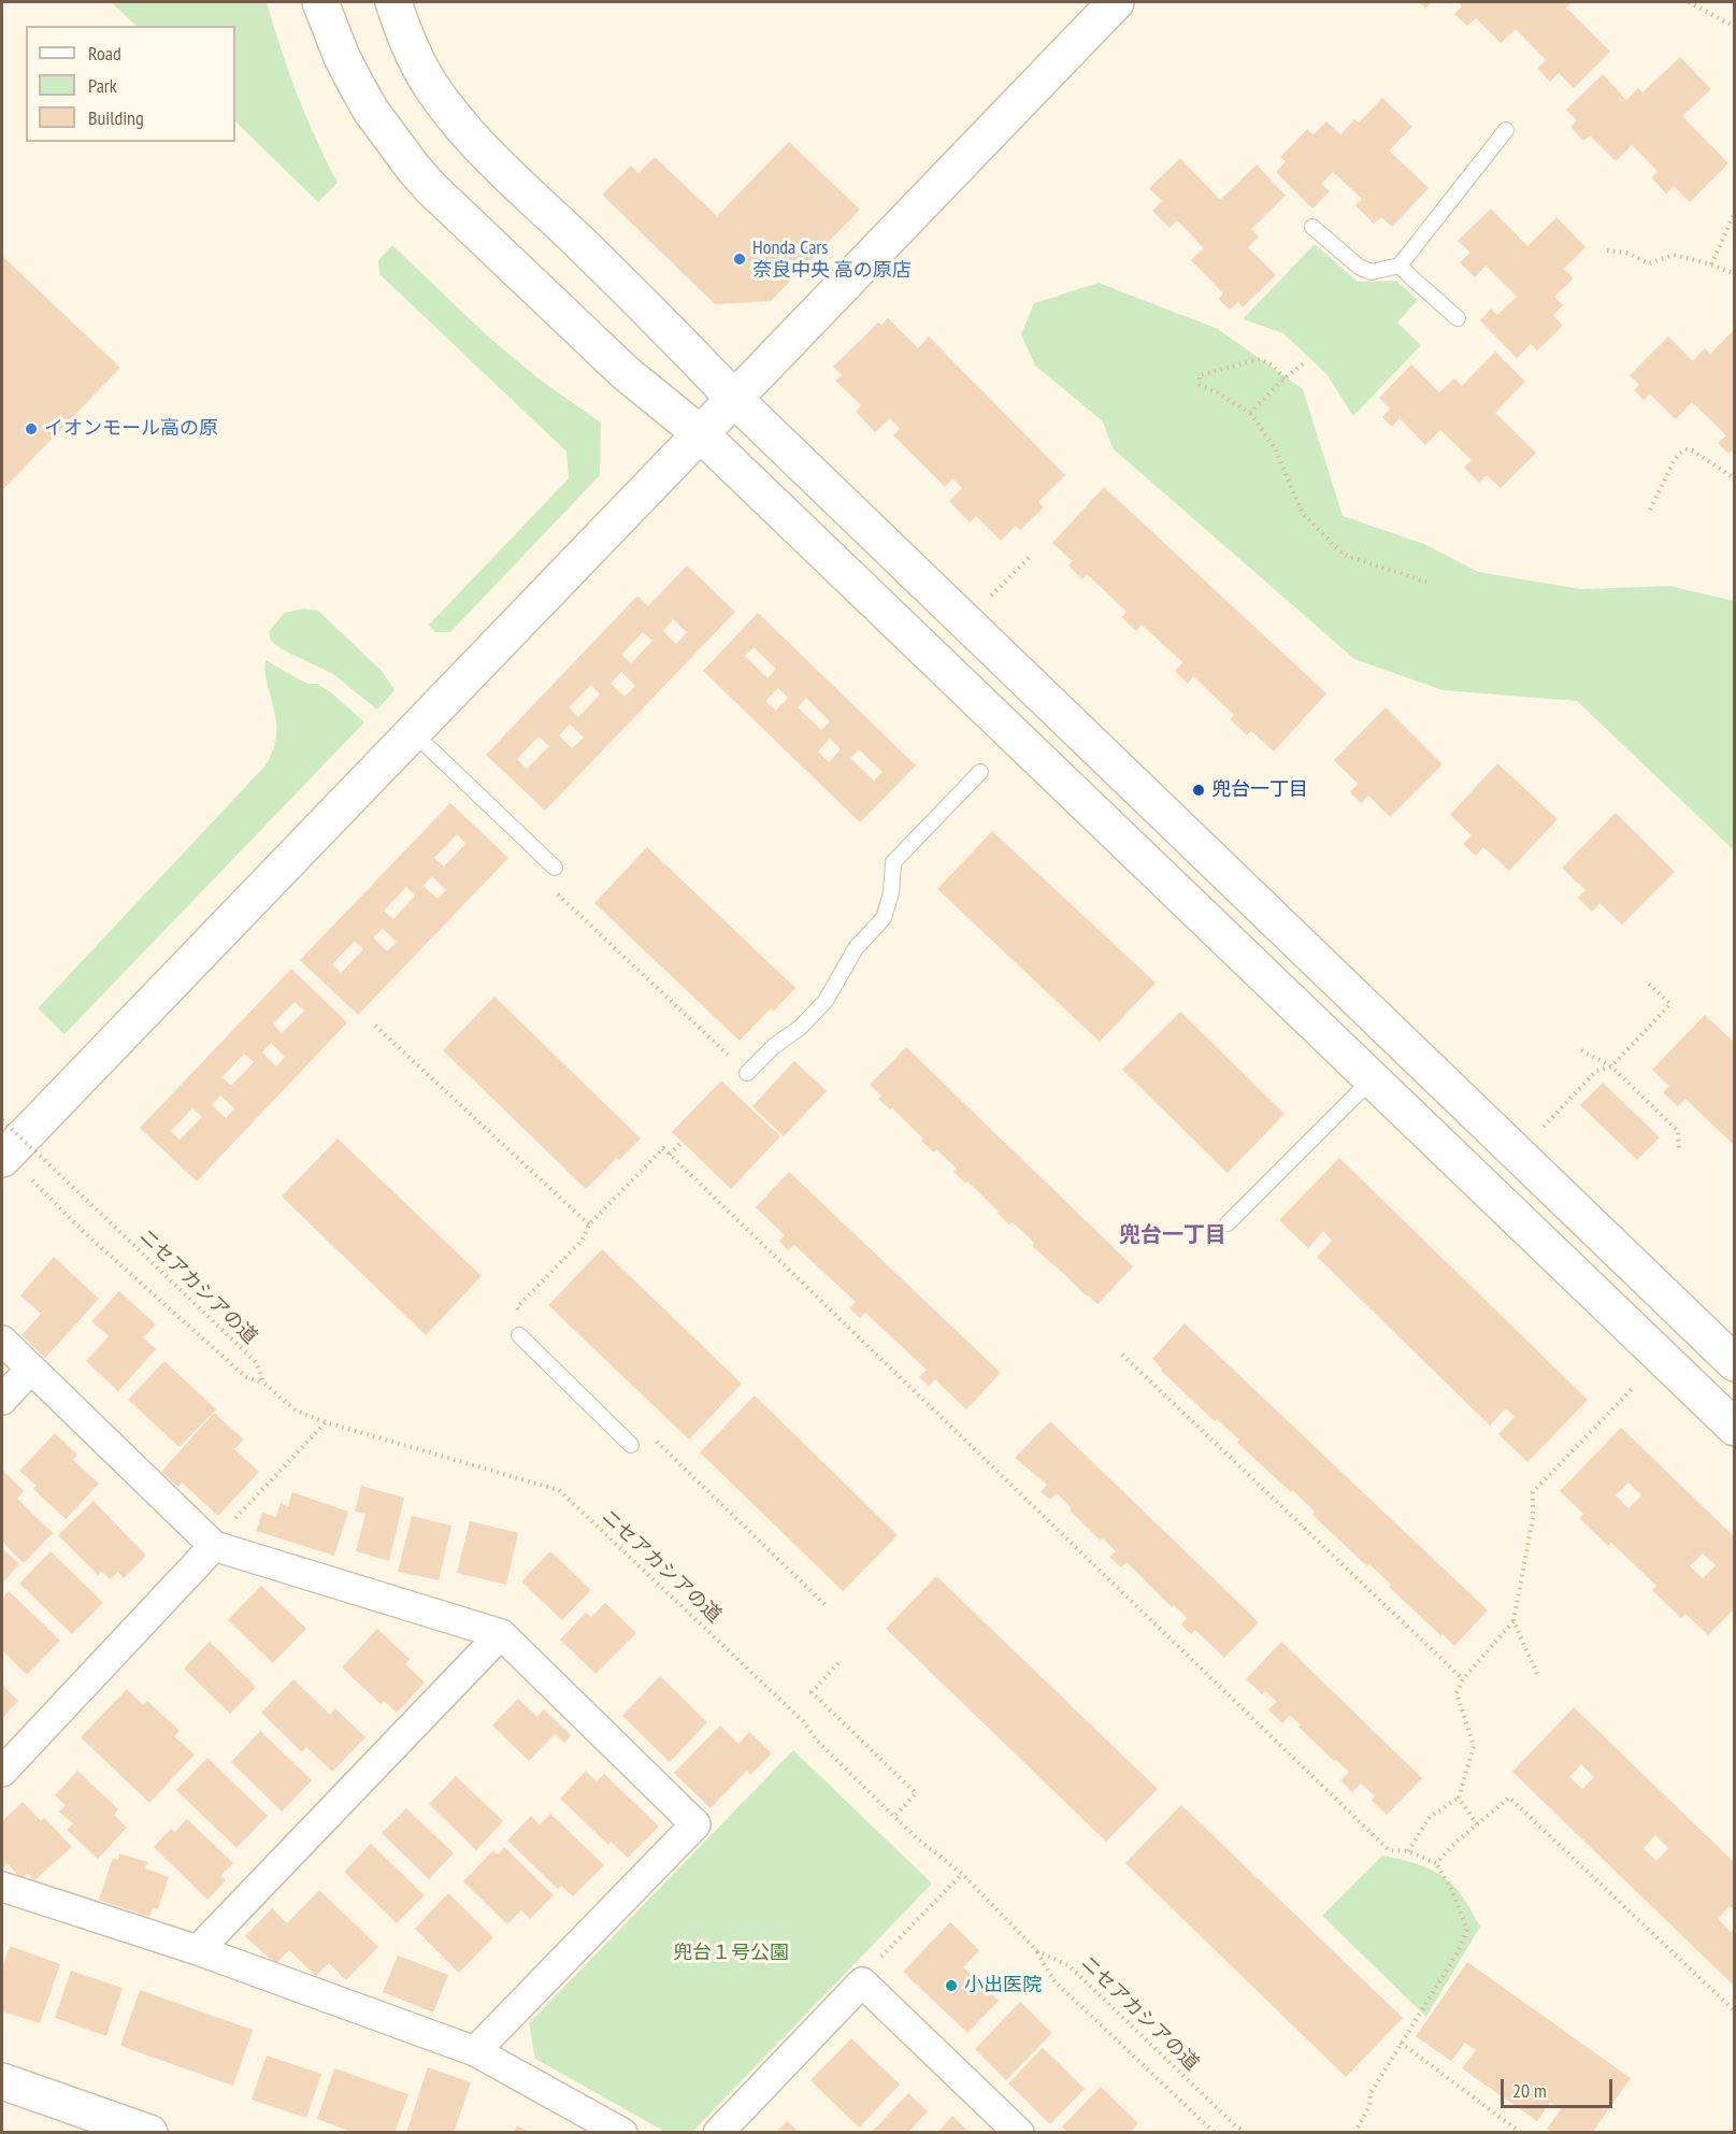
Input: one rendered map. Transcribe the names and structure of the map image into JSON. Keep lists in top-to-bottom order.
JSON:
{
  "streets": {
    "path": ["ニセアカシアの道"]
  },
  "districts": ["兜台一丁目"],
  "parks": ["兜台１号公園"],
  "places": [
    "Honda Cars 奈良中央 高の原店",
    "イオンモール高の原",
    "兜台一丁目",
    "小出医院"
  ],
  "legend": ["Road", "Park", "Building"],
  "scale_bar": "20 m"
}
